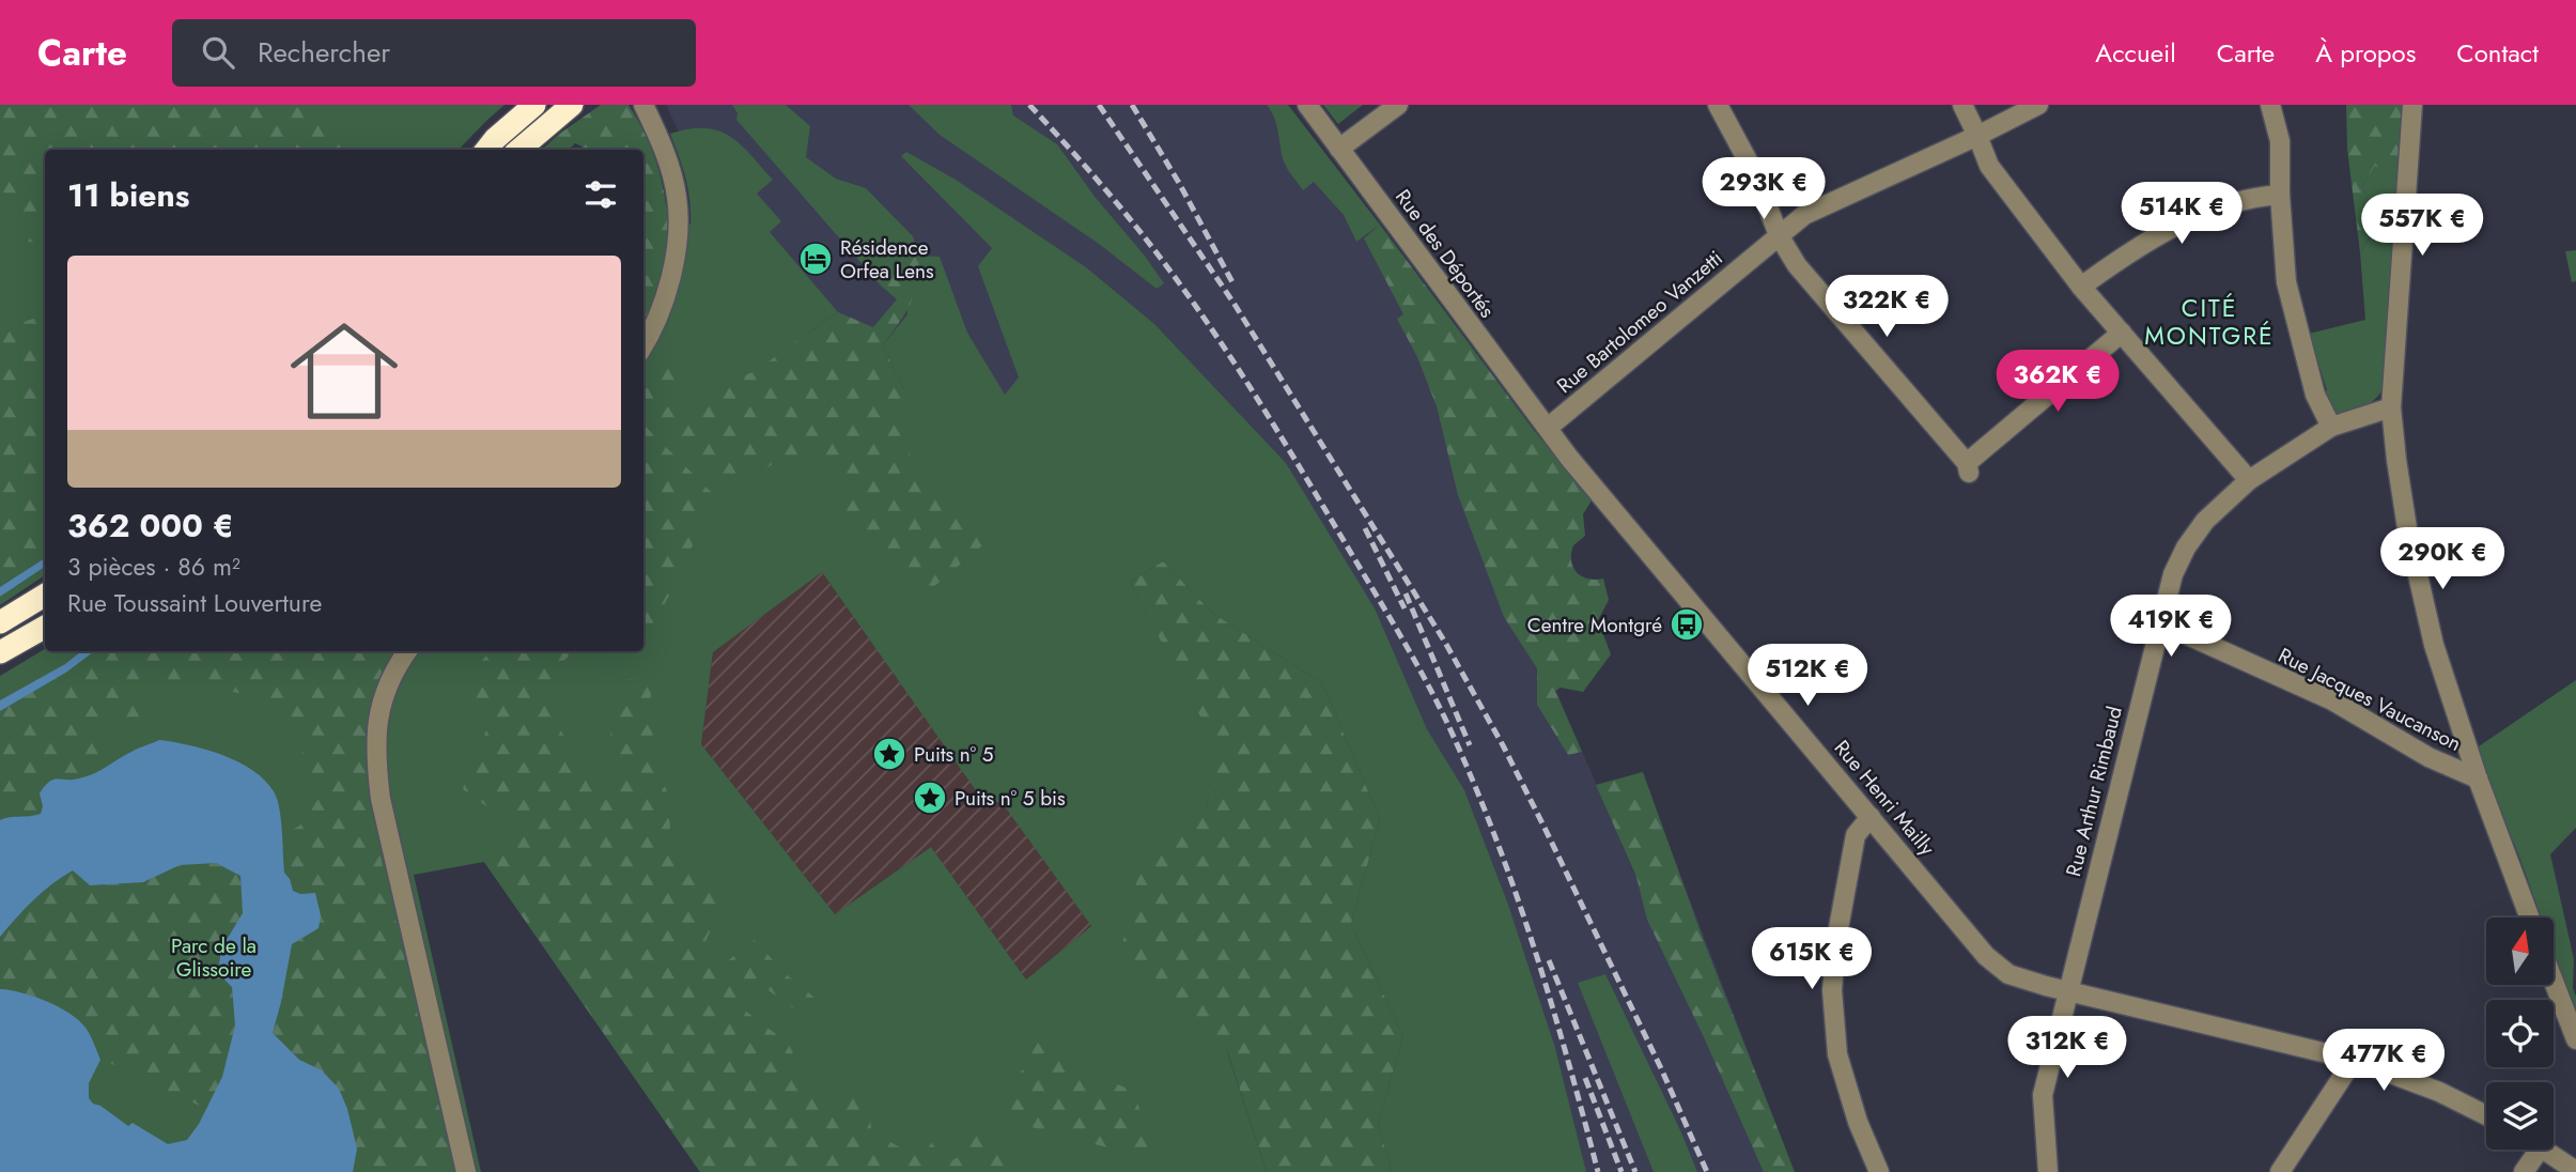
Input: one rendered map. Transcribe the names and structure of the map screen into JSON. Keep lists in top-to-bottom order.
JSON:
{
  "streets": {
    "street": [
      "Rue des Déportés",
      "Rue Bartolomeo Vanzetti",
      "Rue Jacques Vaucanson",
      "Rue Arthur Rimbaud",
      "Rue Henri Mailly"
    ]
  },
  "crossings": [
    ["Rue des Déportés", "Rue Bartolomeo Vanzetti"],
    ["Rue des Déportés", "Rue Henri Mailly"],
    ["Rue Bartolomeo Vanzetti", "Rue Henri Mailly"],
    ["Rue Jacques Vaucanson", "Rue Arthur Rimbaud"],
    ["Rue Arthur Rimbaud", "Rue Henri Mailly"]
  ],
  "districts": ["CITÉ MONTGRÉ"],
  "parks": ["Parc de la Glissoire"],
  "places": {
    "hotel": ["Résidence Orfea Lens"],
    "bus stop": ["Centre Montgré"],
    "place": ["Puits n° 5", "Puits n° 5 bis"]
  },
  "north": "top",
  "page": {
    "header": "Carte",
    "search": "Rechercher",
    "nav": [
      "Accueil",
      "Carte",
      "À propos",
      "Contact"
    ],
    "heading": "11 biens",
    "price": [
      "293K €",
      "514K €",
      "557K €",
      "322K €",
      "362K €",
      "290K €",
      "419K €",
      "512K €",
      "615K €",
      "312K €",
      "477K €"
    ],
    "list": [
      {
        "name": "362 000 €",
        "note": "3 pièces · 86 m² · Rue Toussaint Louverture"
      }
    ]
  }
}
